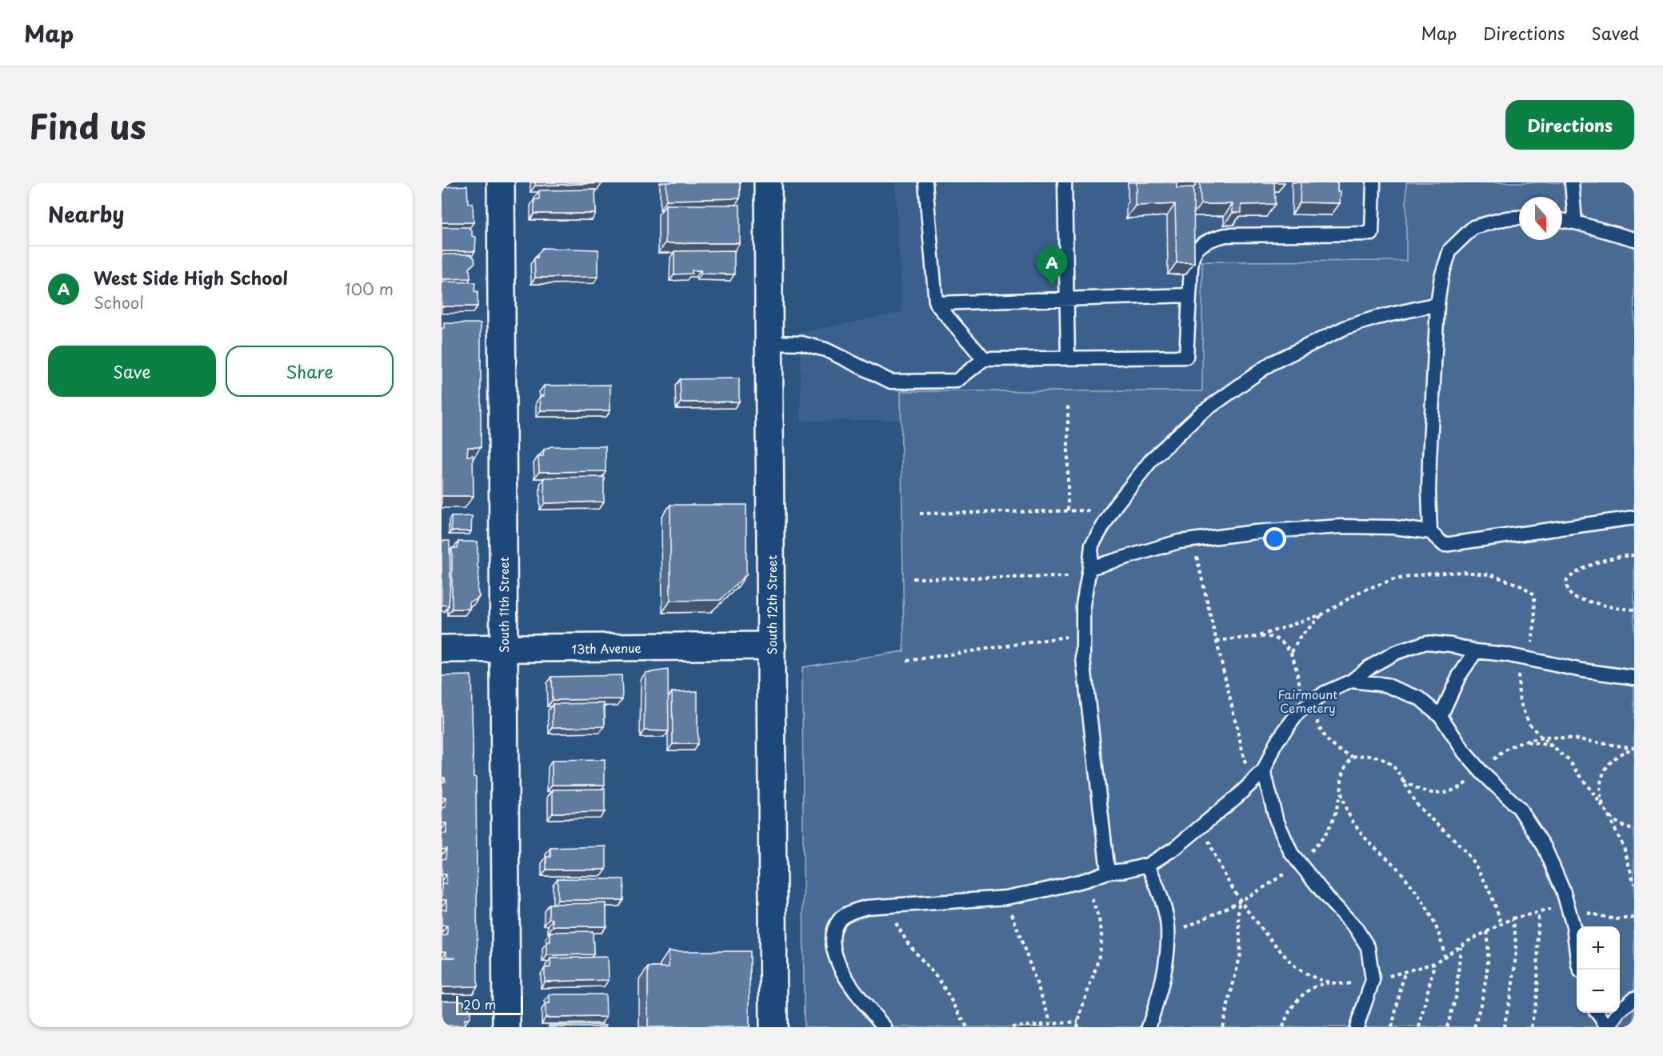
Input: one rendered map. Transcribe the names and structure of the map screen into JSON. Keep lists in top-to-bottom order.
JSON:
{
  "streets": {
    "street": ["South 11th Street", "South 12th Street", "13th Avenue"]
  },
  "crossings": [
    ["South 11th Street", "13th Avenue"],
    ["South 12th Street", "13th Avenue"]
  ],
  "parks": ["Fairmount Cemetery"],
  "scale_bar": "20 m",
  "north": "bottom",
  "page": {
    "header": "Map",
    "nav": ["Map", "Directions", "Saved"],
    "title": "Find us",
    "buttons": [
      "Directions",
      ["Save", "Share"]
    ],
    "heading": "Nearby",
    "list": [
      {
        "mark": "A",
        "name": "West Side High School",
        "note": "School",
        "value": "100 m"
      }
    ],
    "pins": "A",
    "map_buttons": ["+", "−"],
    "scale": "20 m"
  }
}
